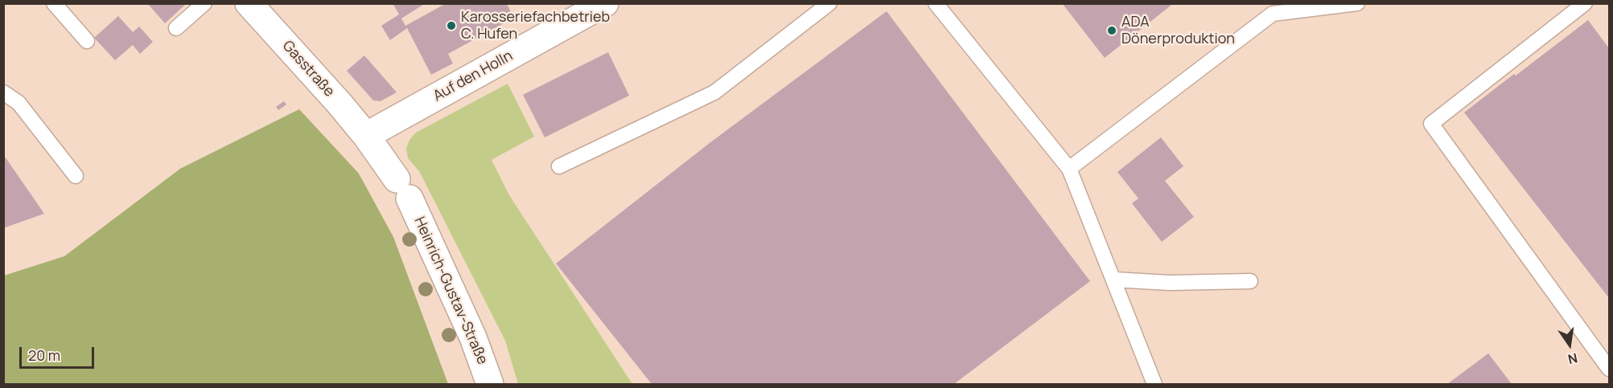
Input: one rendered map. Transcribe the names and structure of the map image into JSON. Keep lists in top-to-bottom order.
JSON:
{
  "streets": {
    "street": ["Gasstraße", "Auf den Holln", "Heinrich-Gustav-Straße"]
  },
  "crossings": [
    ["Gasstraße", "Auf den Holln"],
    ["Gasstraße", "Heinrich-Gustav-Straße"],
    ["Auf den Holln", "Heinrich-Gustav-Straße"]
  ],
  "places": ["Karosseriefachbetrieb C. Hufen", "ADA Dönerproduktion"],
  "scale_bar": "20 m",
  "north": "bottom"
}
